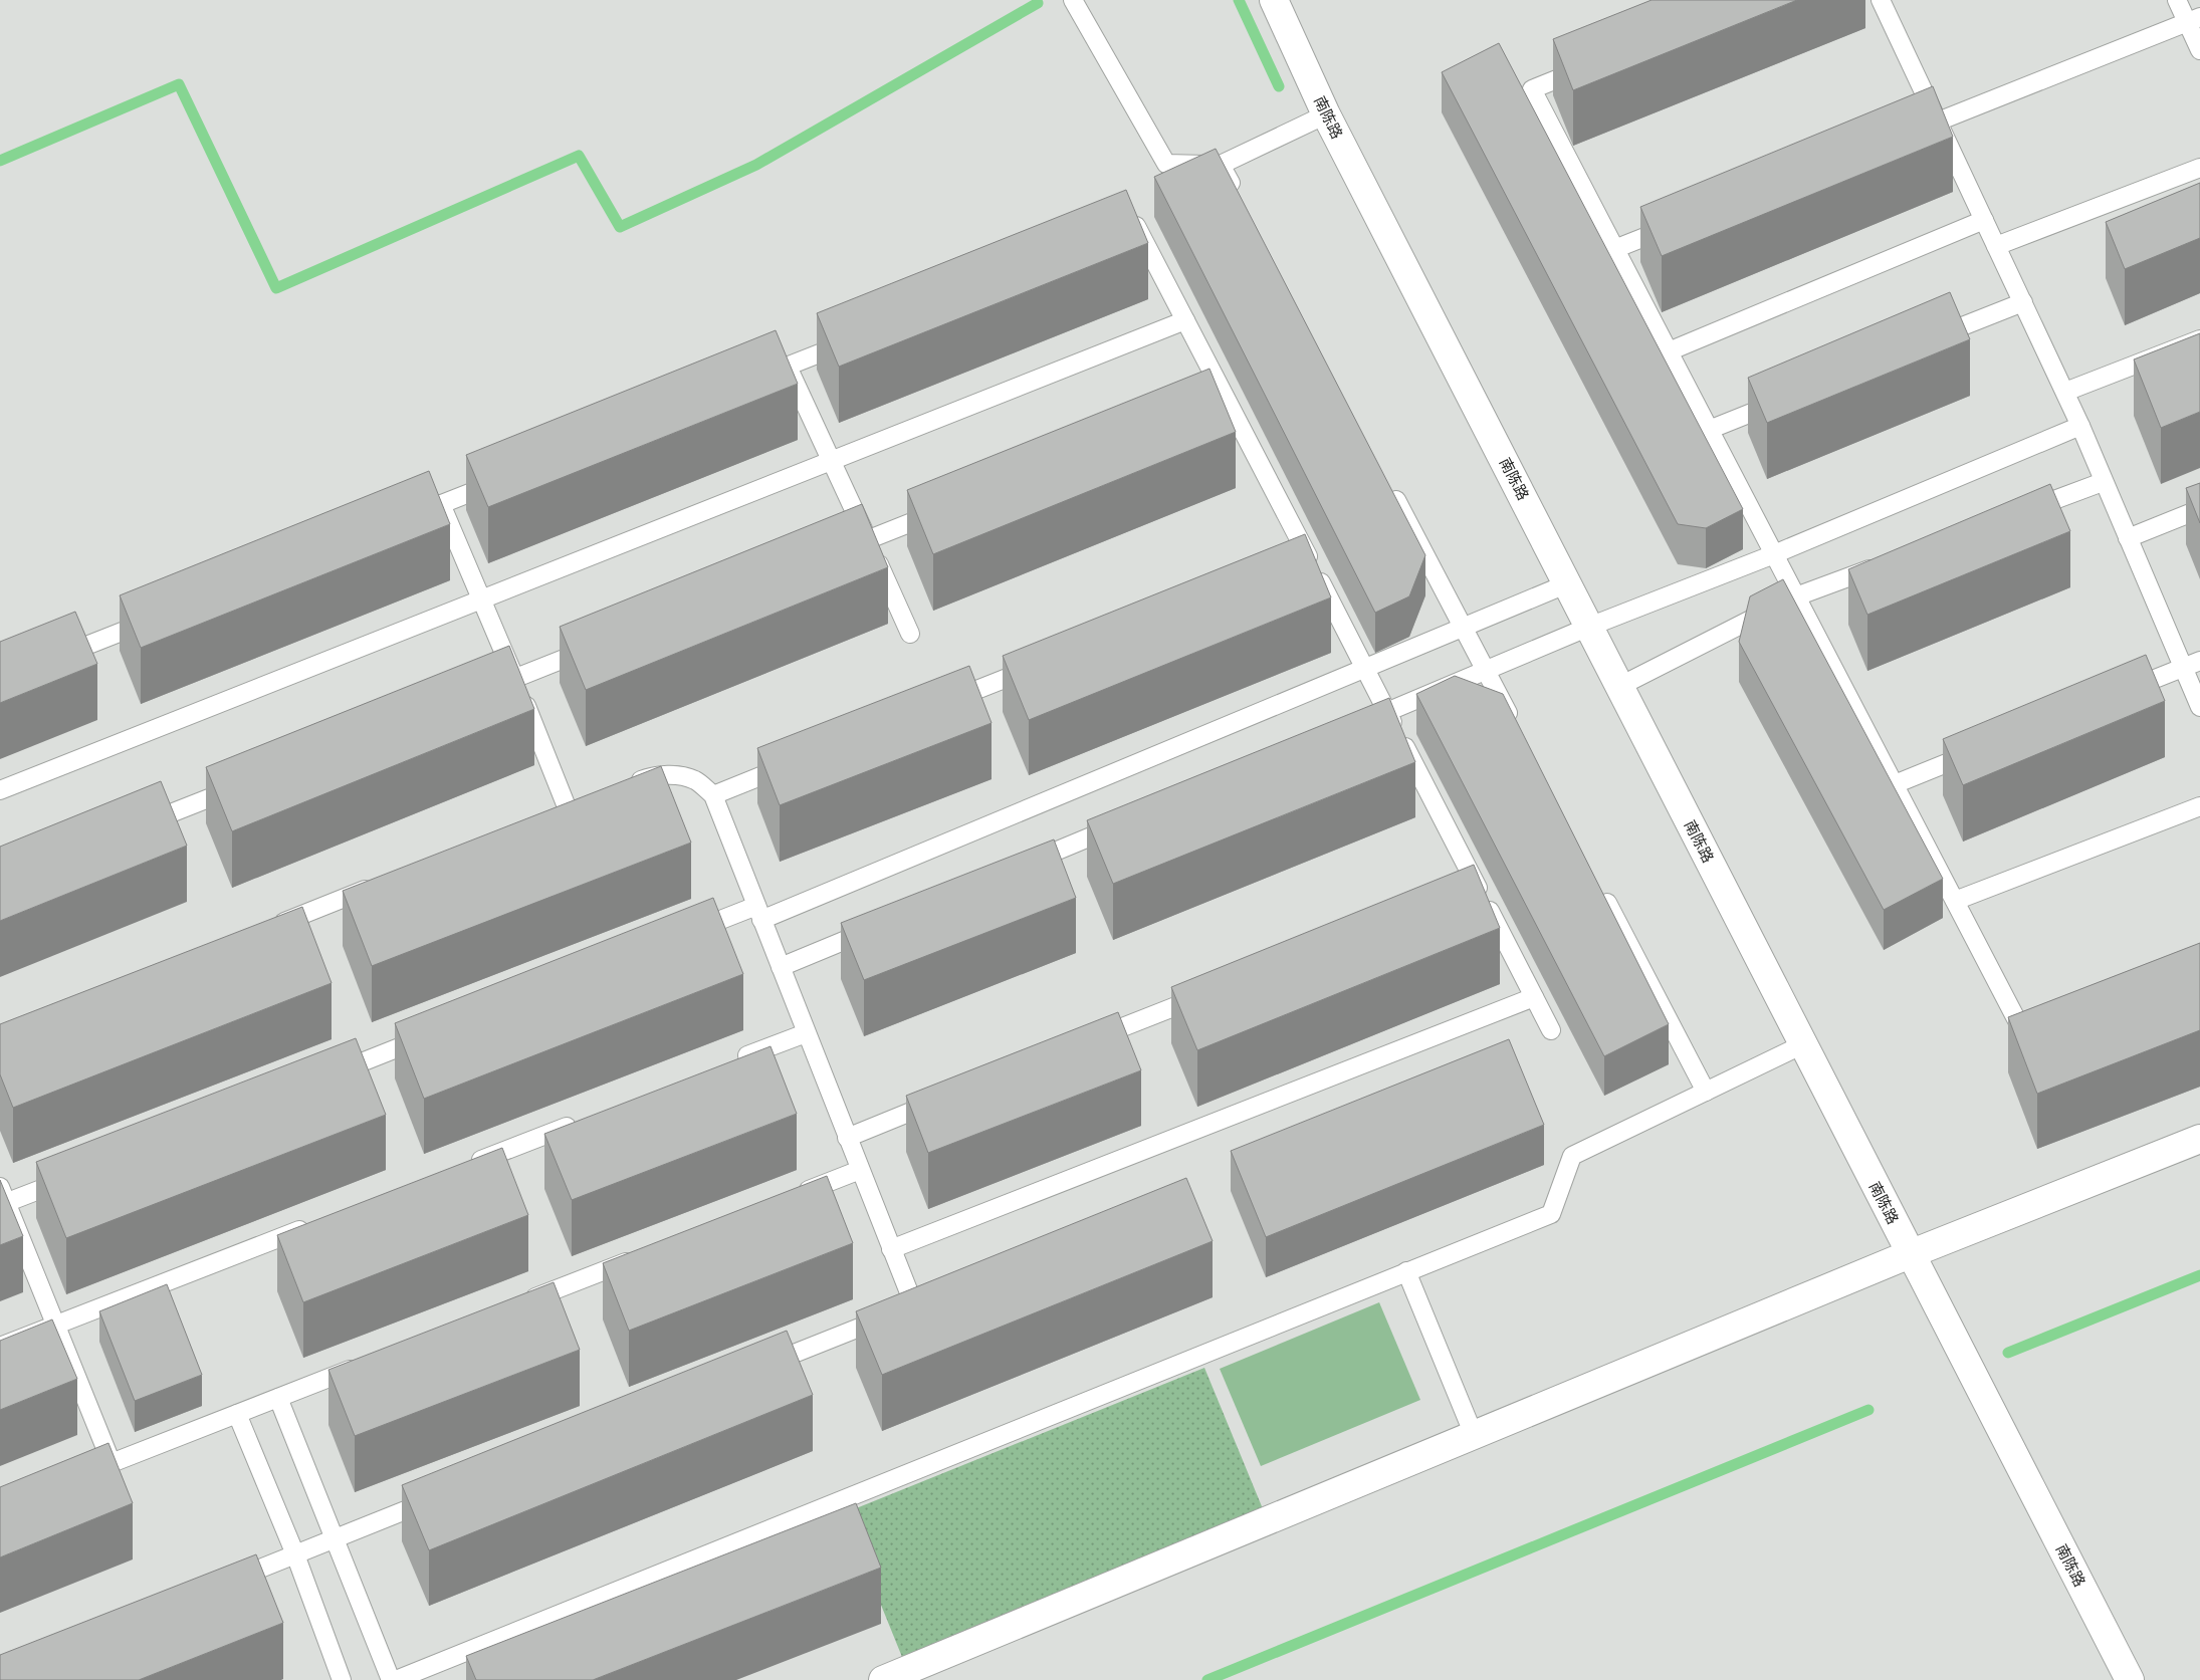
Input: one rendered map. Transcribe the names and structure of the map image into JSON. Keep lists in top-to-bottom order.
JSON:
{
  "streets": {
    "street": ["南陈路"]
  }
}
